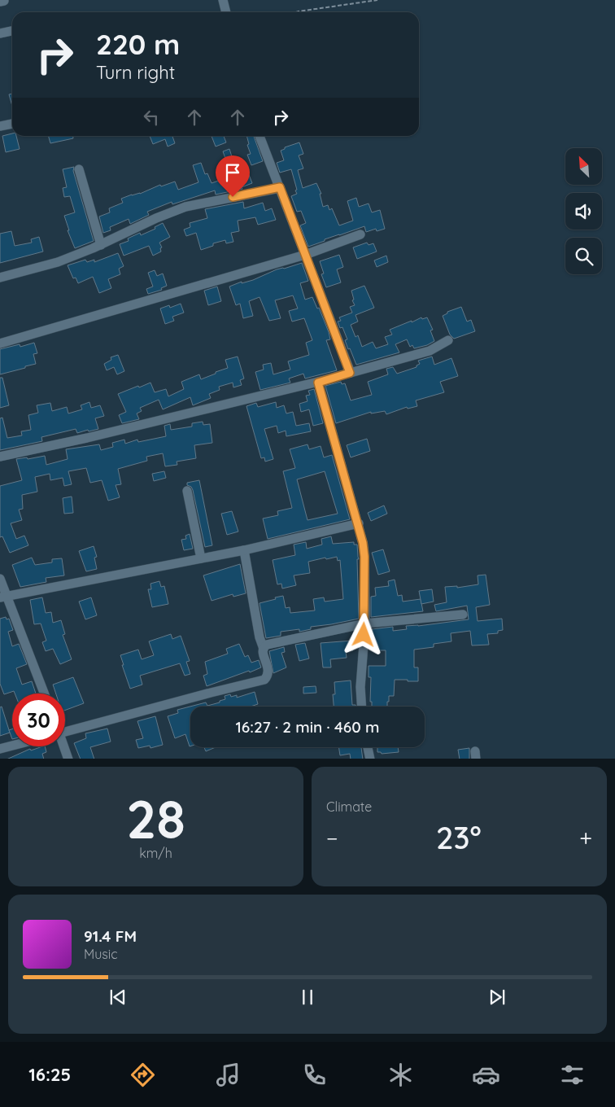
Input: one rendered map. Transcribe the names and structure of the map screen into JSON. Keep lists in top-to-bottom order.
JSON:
{
  "north": "top left",
  "page": {
    "turn": ["220 m", "Turn right"],
    "limit": "30",
    "trip": "16:27 · 2 min · 460 m",
    "tile": [
      ["28", "km/h"],
      "Climate"
    ],
    "heat": ["−", "23°", "+"],
    "song": ["91.4 FM", "Music"],
    "tabs": "16:25"
  }
}
